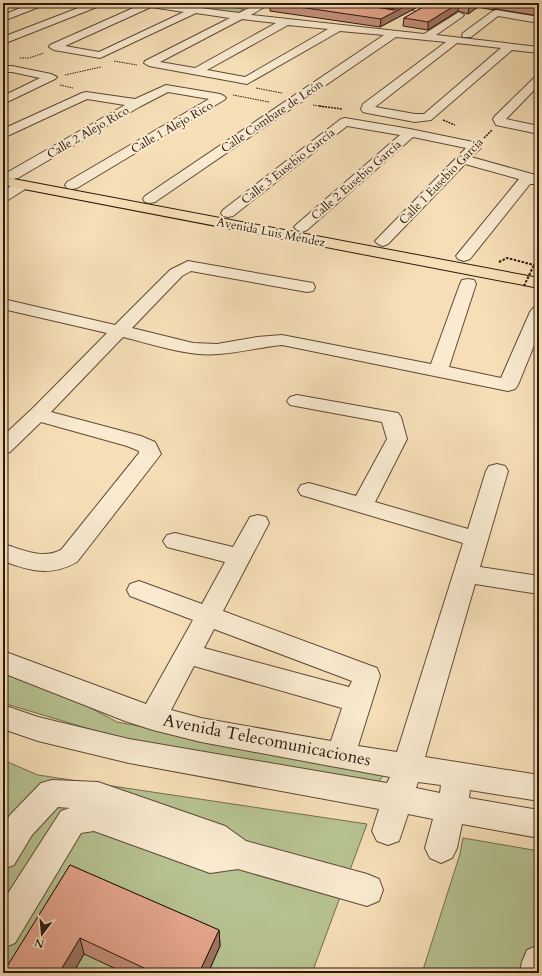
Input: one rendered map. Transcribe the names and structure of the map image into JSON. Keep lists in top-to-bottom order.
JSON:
{
  "streets": {
    "main road": ["Avenida Luis Méndez"],
    "street": [
      "Calle Combate de León",
      "Calle 1 Alejo Rico",
      "Calle 2 Alejo Rico",
      "Calle 3 Eusebio García",
      "Calle 2 Eusebio García",
      "Calle 1 Eusebio García",
      "Avenida Telecomunicaciones"
    ]
  },
  "crossings": [
    ["Calle Combate de León", "Avenida Luis Méndez"],
    ["Calle 1 Alejo Rico", "Calle 2 Alejo Rico"],
    ["Calle 1 Alejo Rico", "Avenida Luis Méndez"],
    ["Calle 2 Alejo Rico", "Avenida Luis Méndez"],
    ["Calle 3 Eusebio García", "Avenida Luis Méndez"],
    ["Calle 2 Eusebio García", "Avenida Luis Méndez"],
    ["Calle 1 Eusebio García", "Avenida Luis Méndez"]
  ],
  "north": "bottom"
}
